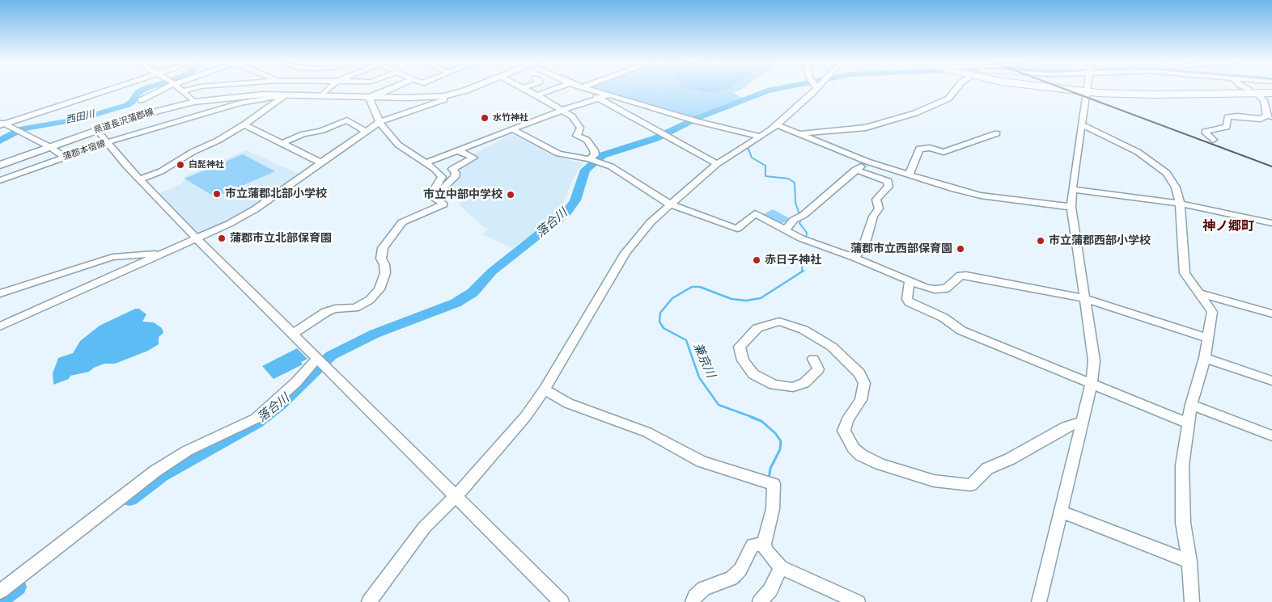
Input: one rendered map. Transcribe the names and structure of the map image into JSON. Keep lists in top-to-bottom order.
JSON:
{
  "streets": {
    "main road": ["県道長沢蒲郡線"],
    "street": ["蒲郡本宿線"]
  },
  "crossings": [
    ["県道長沢蒲郡線", "蒲郡本宿線"]
  ],
  "districts": ["神ノ郷町"],
  "water": ["西田川", "落合川", "兼京川"],
  "places": [
    "水竹神社",
    "白髭神社",
    "市立蒲郡北部小学校",
    "市立中部中学校",
    "蒲郡市立北部保育園",
    "市立蒲郡西部小学校",
    "蒲郡市立西部保育園",
    "赤日子神社"
  ]
}
